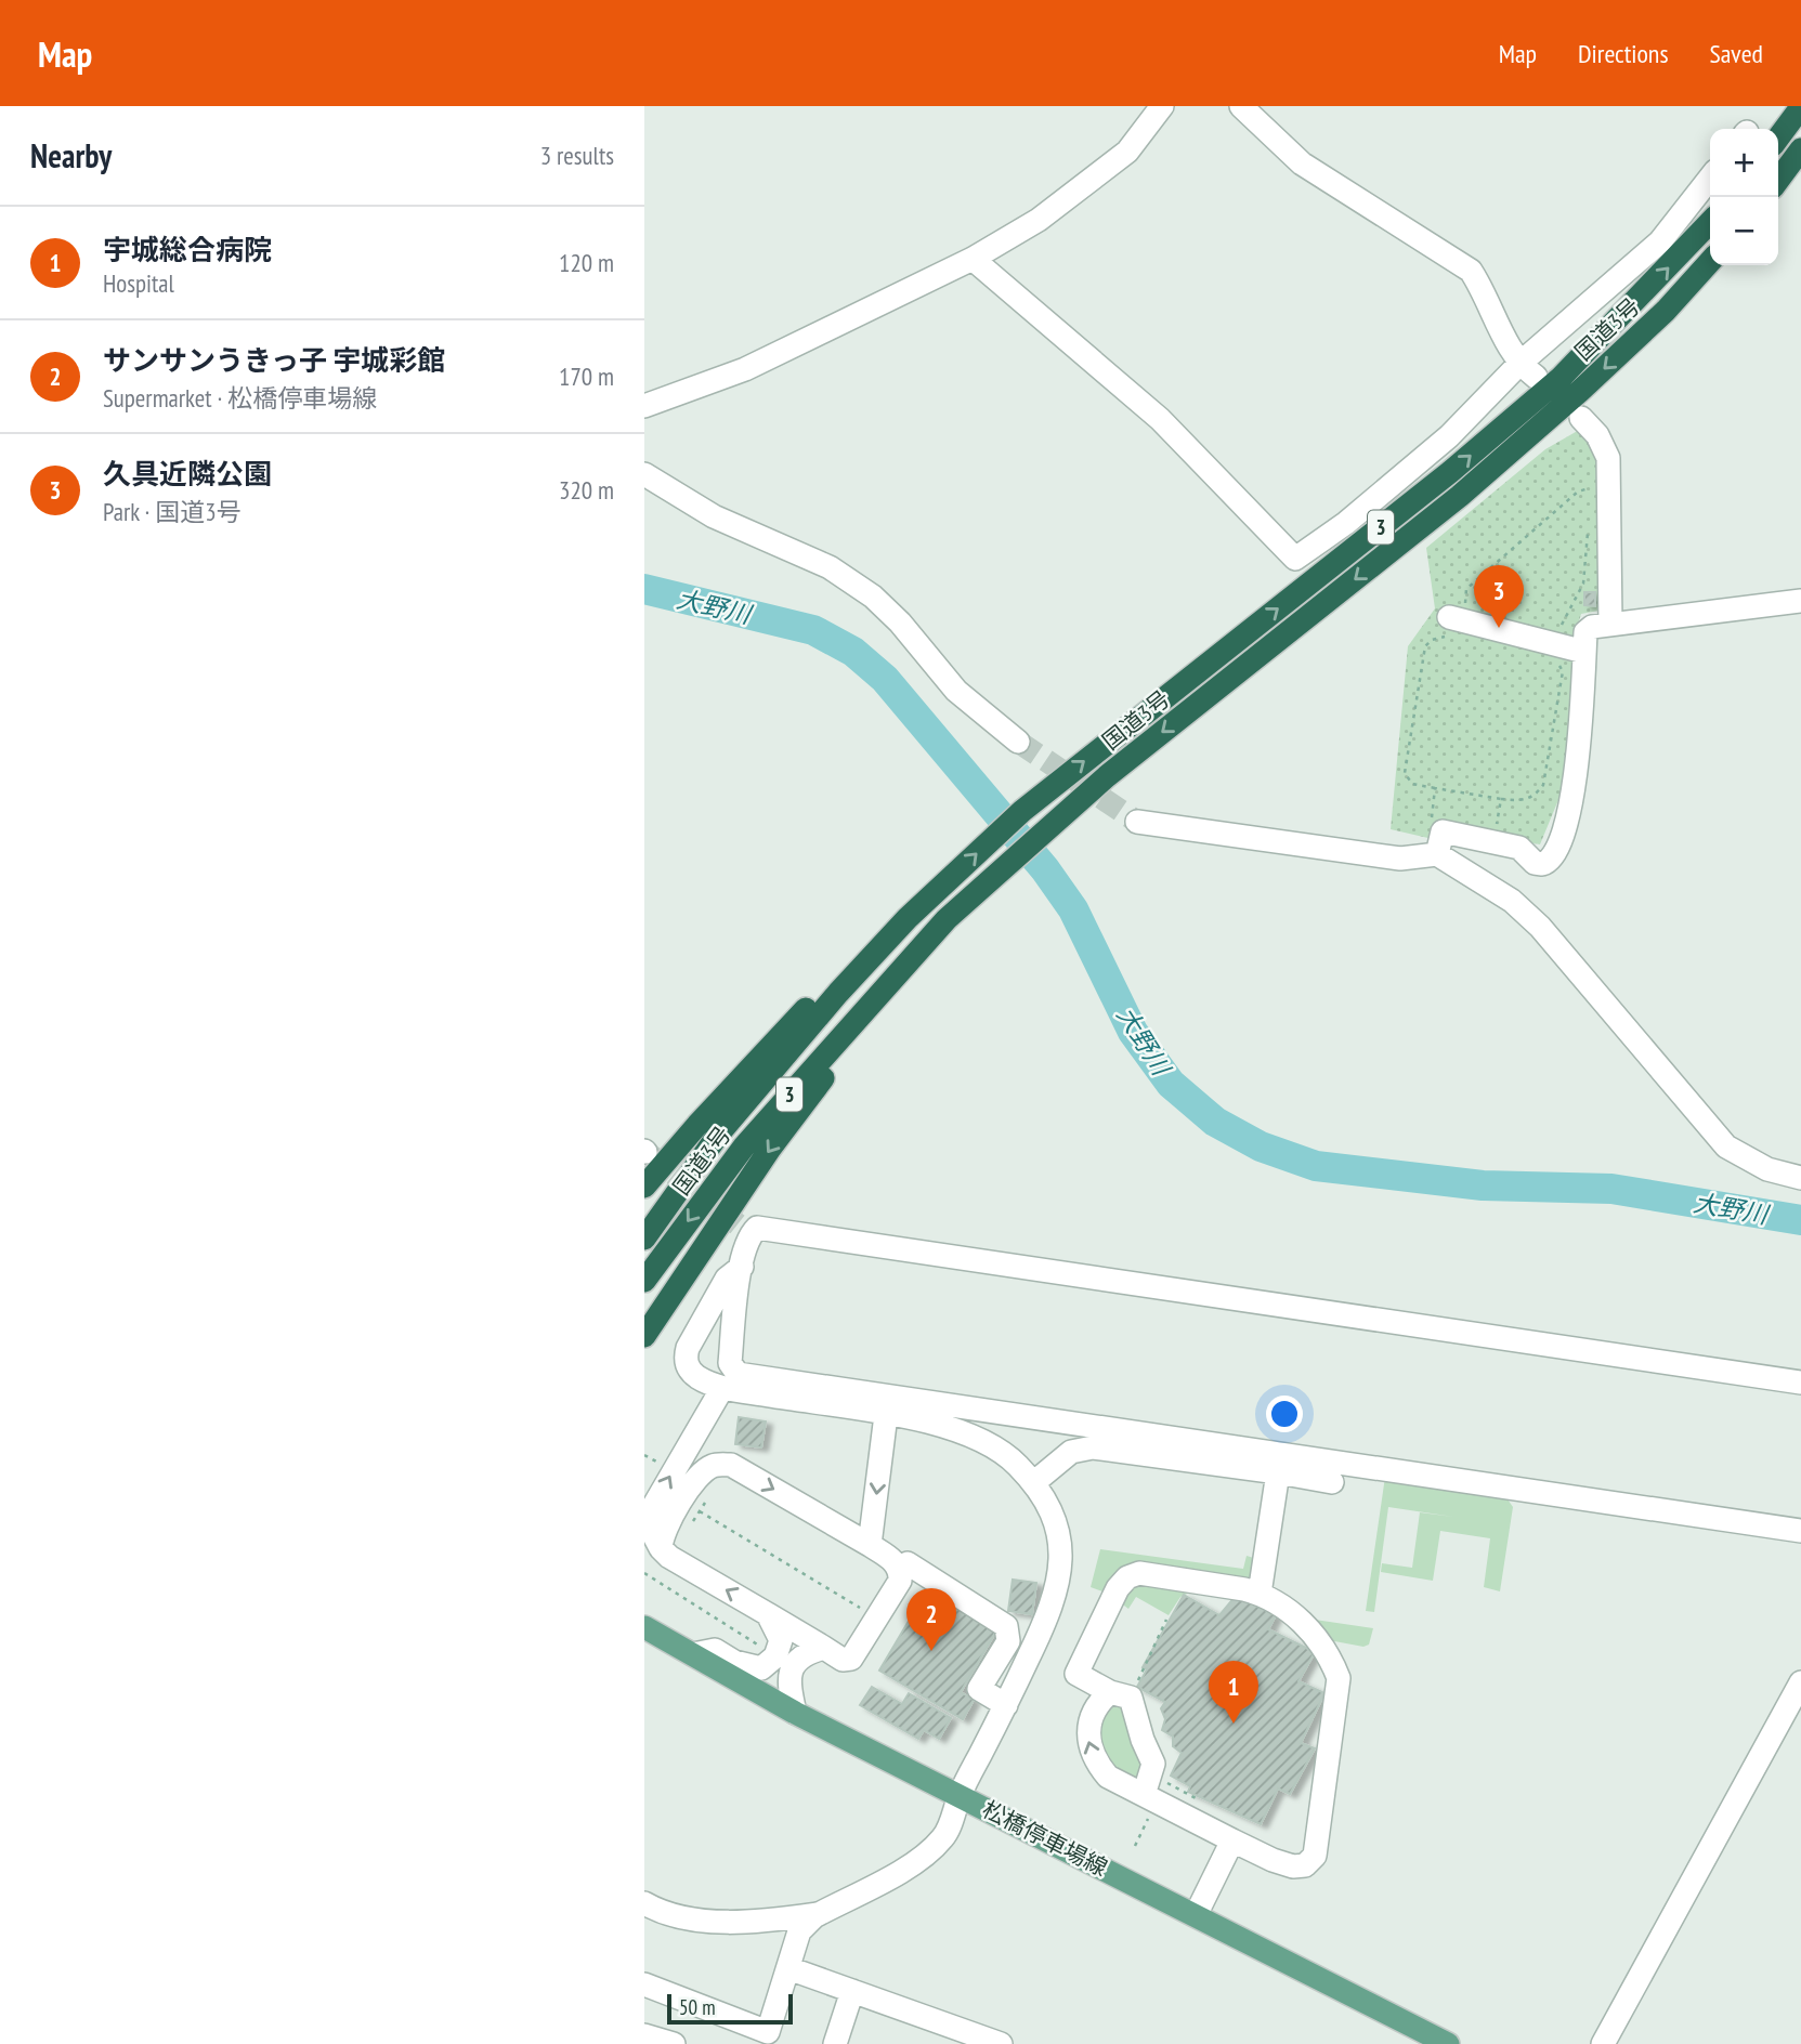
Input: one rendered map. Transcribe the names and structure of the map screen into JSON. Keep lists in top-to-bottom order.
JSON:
{
  "streets": {
    "highway": ["国道3号", "3"],
    "main road": ["松橋停車場線"]
  },
  "water": ["大野川"],
  "scale_bar": "50 m",
  "page": {
    "header": "Map",
    "nav": ["Map", "Directions", "Saved"],
    "heading": ["Nearby", "3 results"],
    "map_buttons": ["+", "−"],
    "list": [
      {
        "mark": "1",
        "name": "宇城総合病院",
        "note": "Hospital",
        "value": "120 m"
      },
      {
        "mark": "2",
        "name": "サンサンうきっ子 宇城彩館",
        "note": "Supermarket · 松橋停車場線",
        "value": "170 m"
      },
      {
        "mark": "3",
        "name": "久具近隣公園",
        "note": "Park · 国道3号",
        "value": "320 m"
      }
    ],
    "pins": ["3", "2", "1"],
    "scale": "50 m"
  }
}
